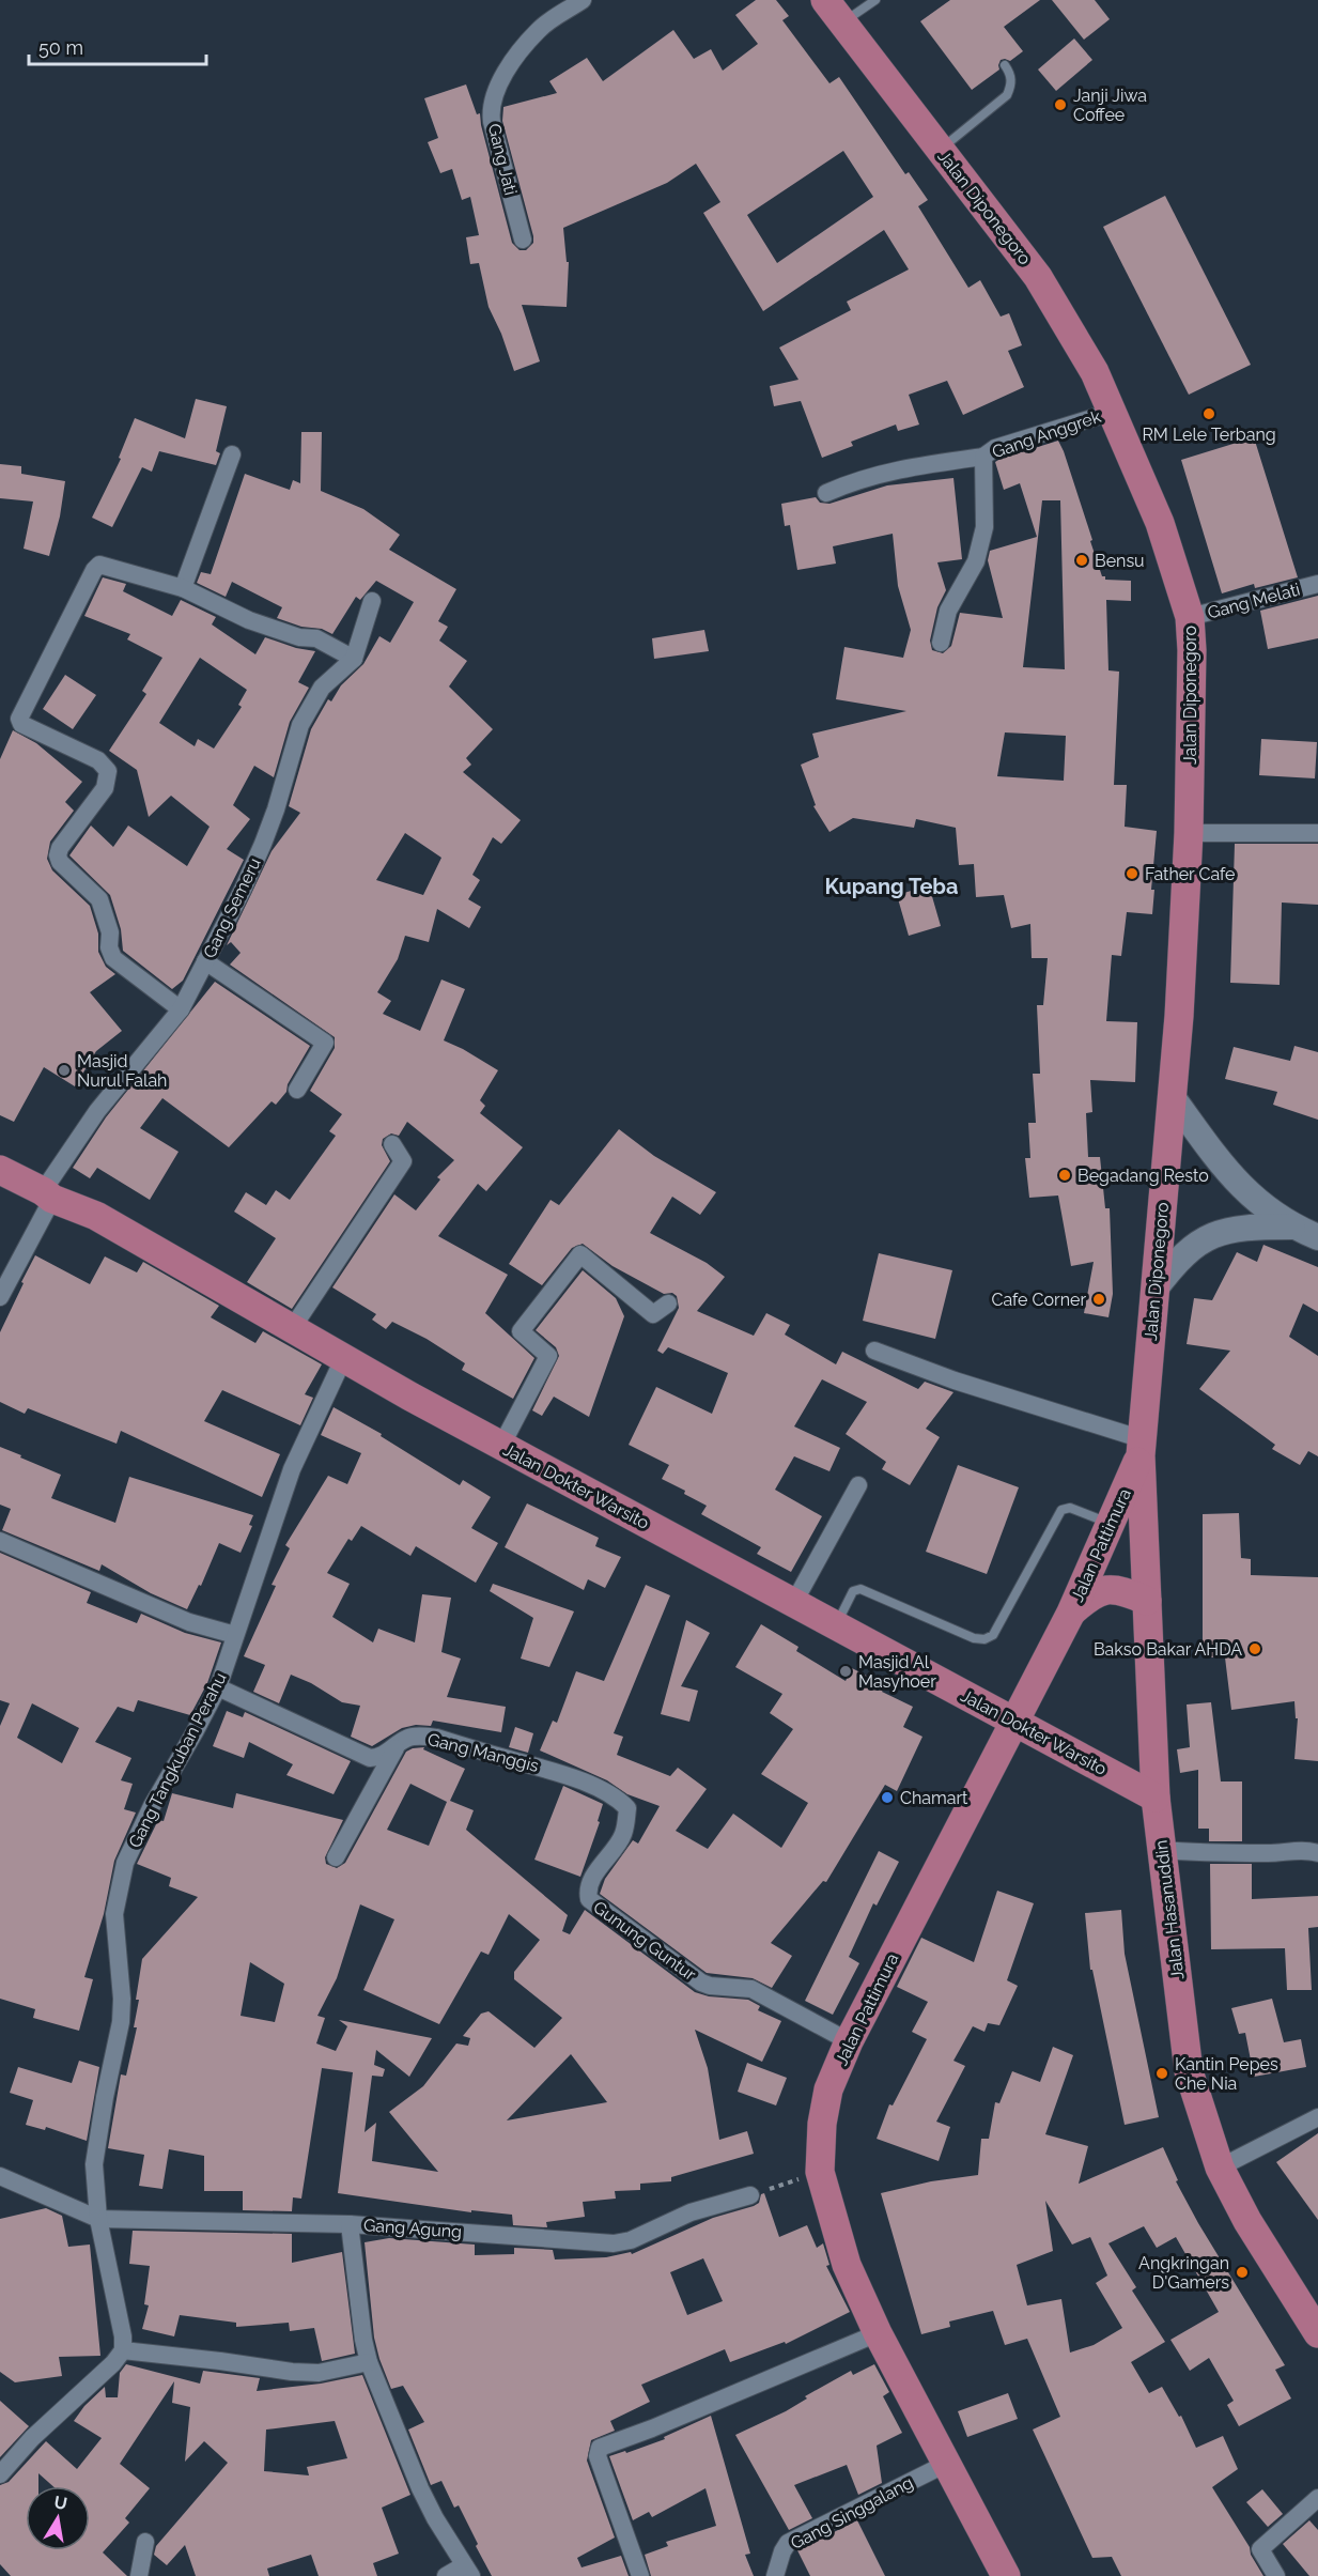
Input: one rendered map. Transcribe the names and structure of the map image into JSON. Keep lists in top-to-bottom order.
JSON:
{
  "streets": {
    "main road": [
      "Jalan Diponegoro",
      "Jalan Dokter Warsito",
      "Jalan Pattimura",
      "Jalan Hasanuddin"
    ],
    "street": [
      "Gang Jati",
      "Gang Anggrek",
      "Gang Melati",
      "Gang Semeru",
      "Gang Manggis",
      "Gang Tangkuban Perahu",
      "Gunung Guntur",
      "Gang Agung",
      "Gang Singgalang"
    ]
  },
  "crossings": [
    ["Jalan Diponegoro", "Gang Anggrek"],
    ["Jalan Diponegoro", "Gang Melati"],
    ["Jalan Diponegoro", "Jalan Pattimura"],
    ["Jalan Diponegoro", "Jalan Hasanuddin"],
    ["Gang Semeru", "Jalan Dokter Warsito"],
    ["Jalan Dokter Warsito", "Jalan Pattimura"],
    ["Jalan Dokter Warsito", "Gang Tangkuban Perahu"],
    ["Jalan Dokter Warsito", "Jalan Hasanuddin"],
    ["Jalan Pattimura", "Jalan Hasanuddin"],
    ["Jalan Pattimura", "Gunung Guntur"],
    ["Jalan Pattimura", "Gang Singgalang"],
    ["Gang Manggis", "Gang Tangkuban Perahu"],
    ["Gang Manggis", "Gunung Guntur"],
    ["Gang Tangkuban Perahu", "Gang Agung"]
  ],
  "districts": ["Kupang Teba"],
  "places": [
    "Janji Jiwa Coffee",
    "RM Lele Terbang",
    "Bensu",
    "Father Cafe",
    "Masjid Nurul Falah",
    "Begadang Resto",
    "Cafe Corner",
    "Bakso Bakar AHDA",
    "Masjid Al Masyhoer",
    "Chamart",
    "Kantin Pepes Che Nia",
    "Angkringan D'Gamers"
  ],
  "scale_bar": "50 m",
  "north": "top"
}
